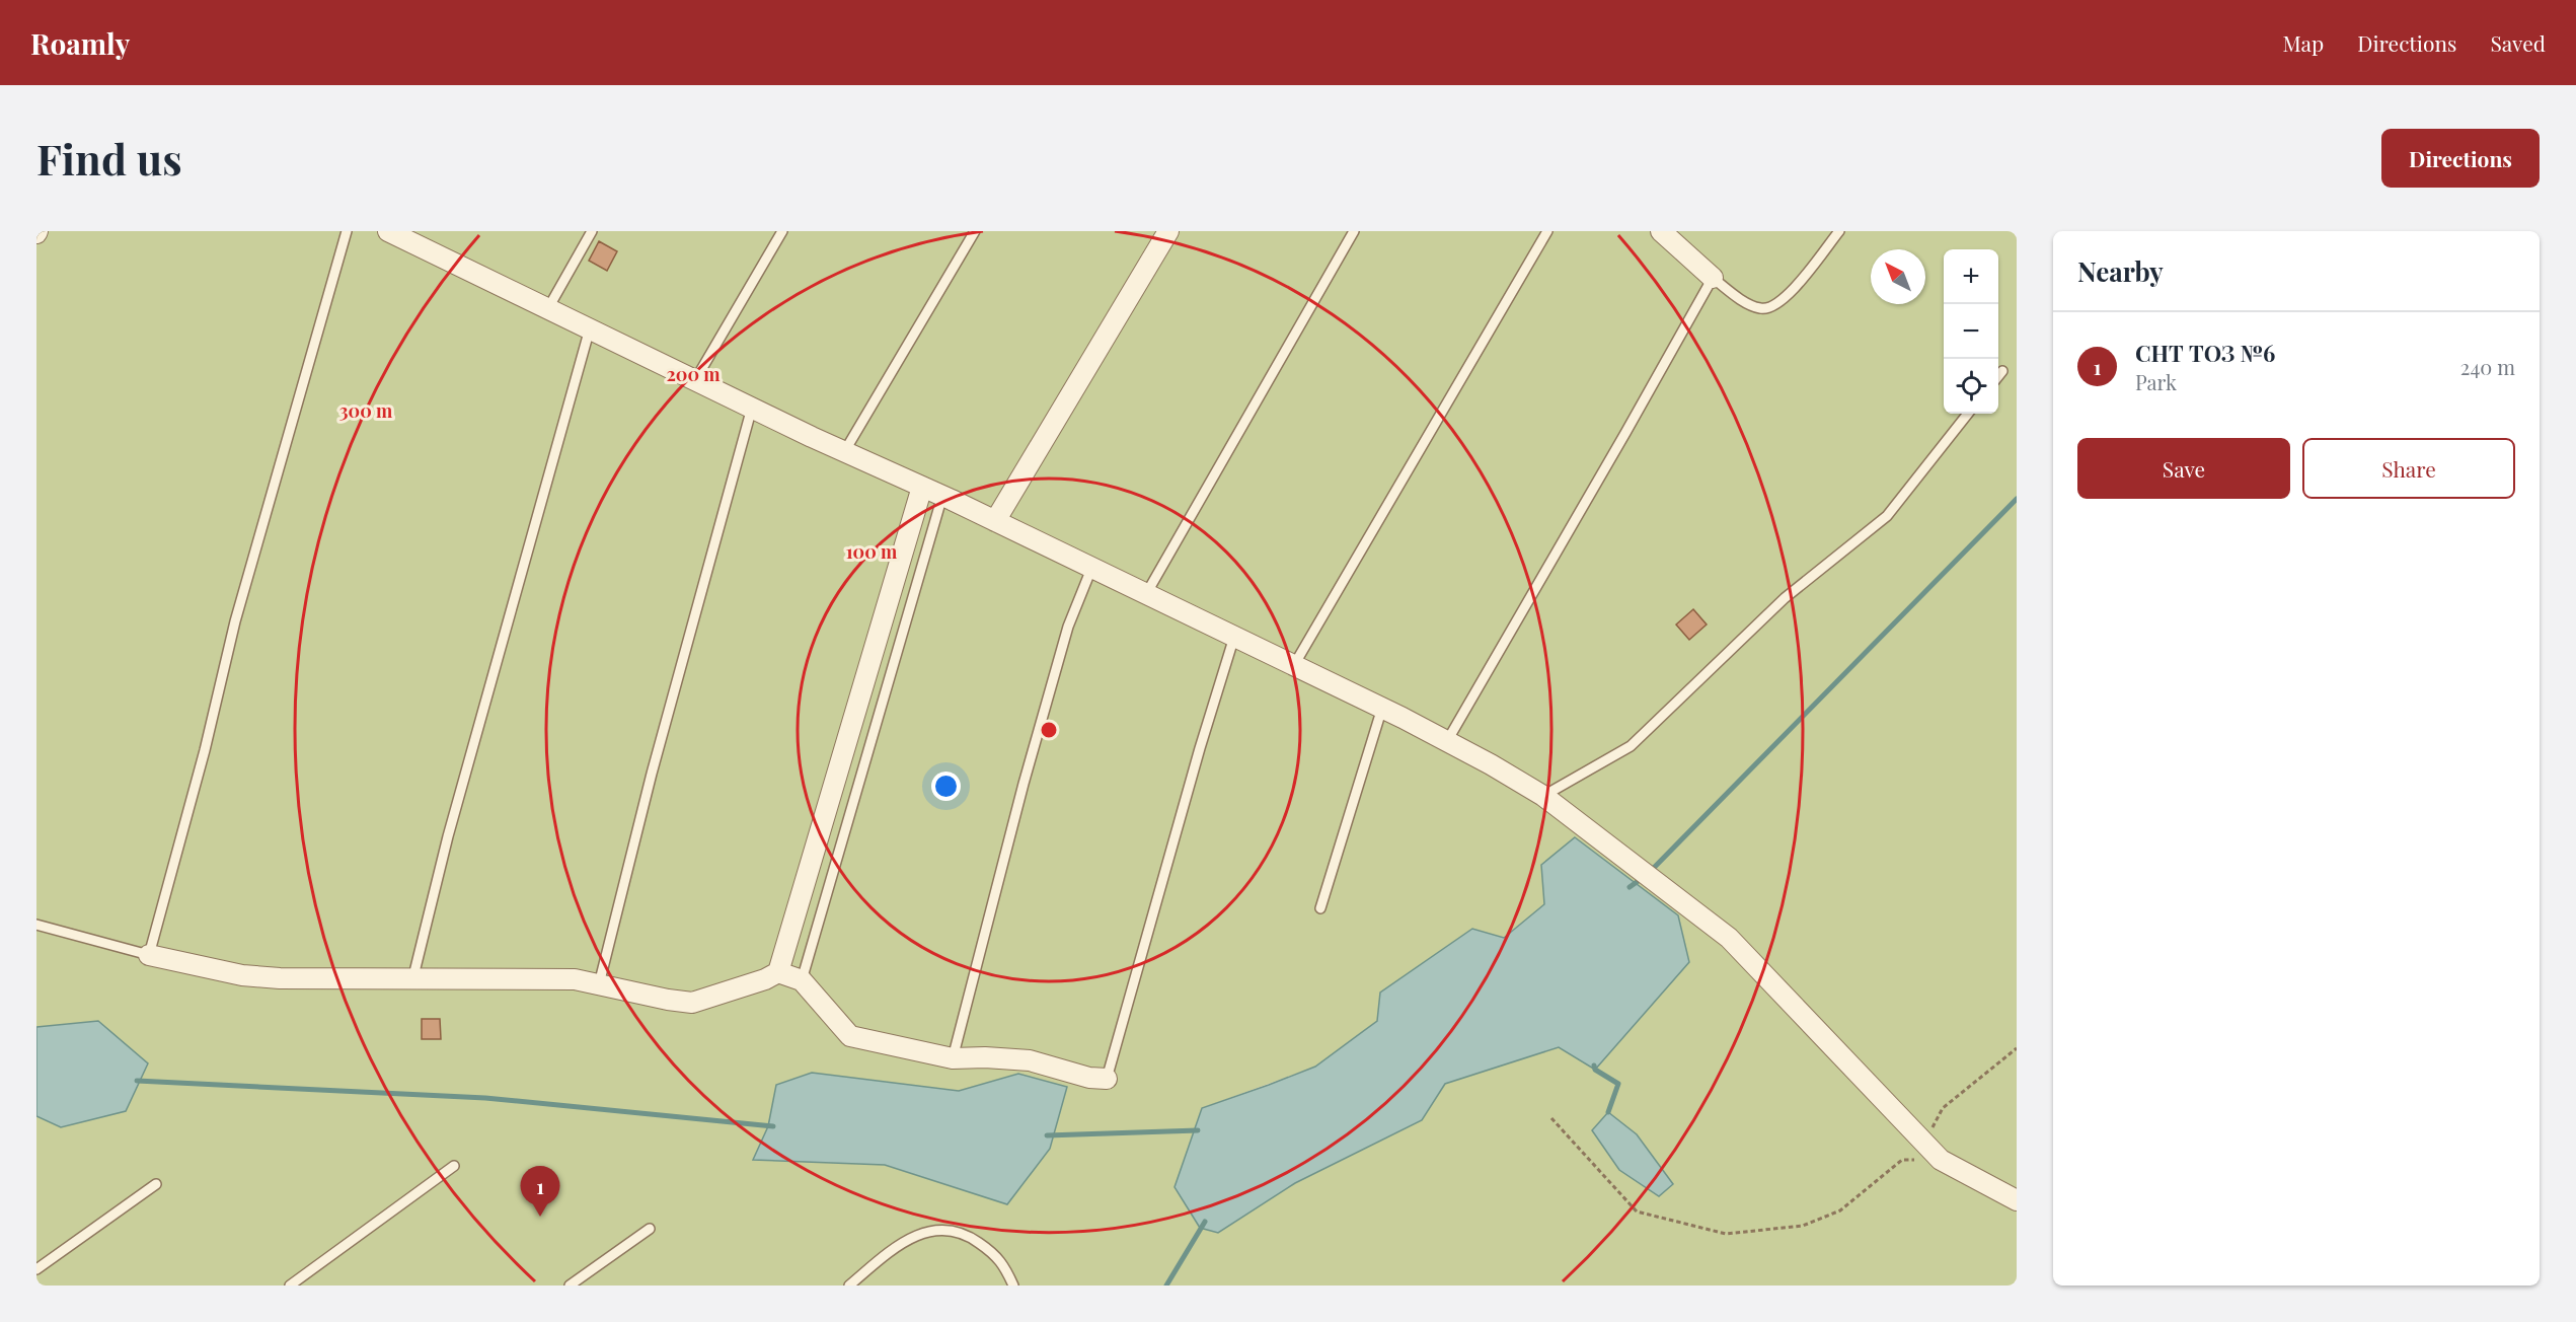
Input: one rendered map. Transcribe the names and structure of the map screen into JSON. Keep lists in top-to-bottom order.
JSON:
{
  "north": "top left",
  "page": {
    "header": "Roamly",
    "nav": ["Map", "Directions", "Saved"],
    "buttons": [
      "Directions",
      ["Save", "Share"]
    ],
    "title": "Find us",
    "heading": "Nearby",
    "map_buttons": ["+", "−"],
    "list": [
      {
        "mark": "1",
        "name": "СНТ ТОЗ №6",
        "note": "Park",
        "value": "240 m"
      }
    ],
    "pins": "1"
  },
  "rings": ["200 m", "300 m", "100 m"]
}
